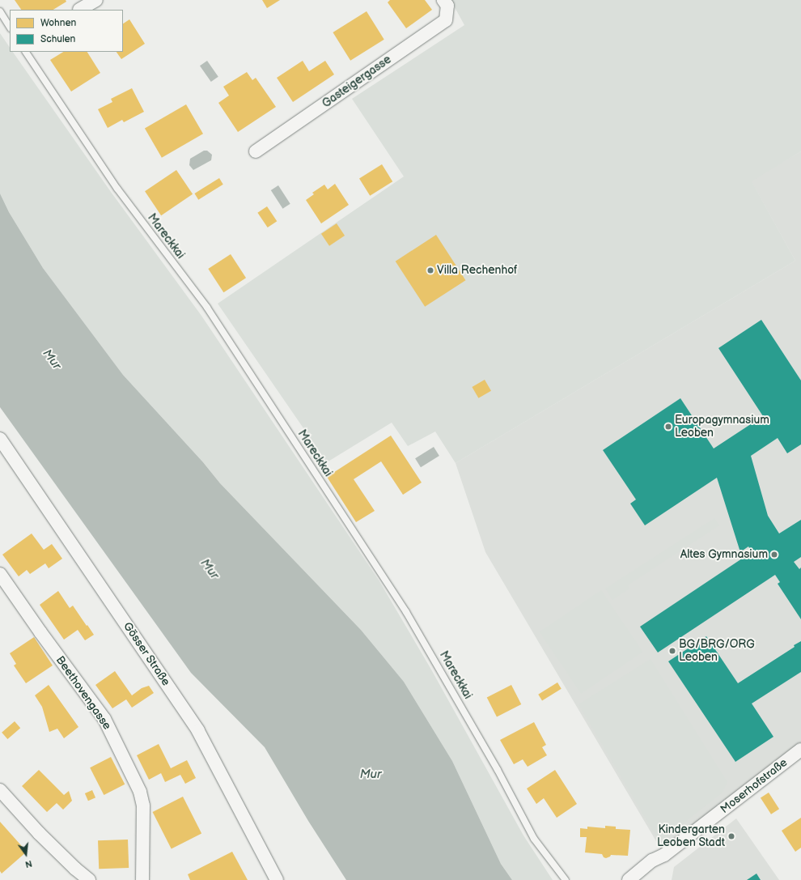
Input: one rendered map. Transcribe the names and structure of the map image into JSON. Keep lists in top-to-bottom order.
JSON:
{
  "streets": {
    "street": [
      "Gasteigergasse",
      "Gösser Straße",
      "Beethovengasse",
      "Moserhofstraße"
    ],
    "lane": ["Mareckkai"]
  },
  "water": ["Mur"],
  "places": [
    "Villa Rechenhof",
    "Europagymnasium Leoben",
    "Altes Gymnasium",
    "BG/BRG/ORG Leoben",
    "Kindergarten Leoben Stadt"
  ],
  "legend": ["Wohnen", "Schulen"],
  "north": "bottom"
}
